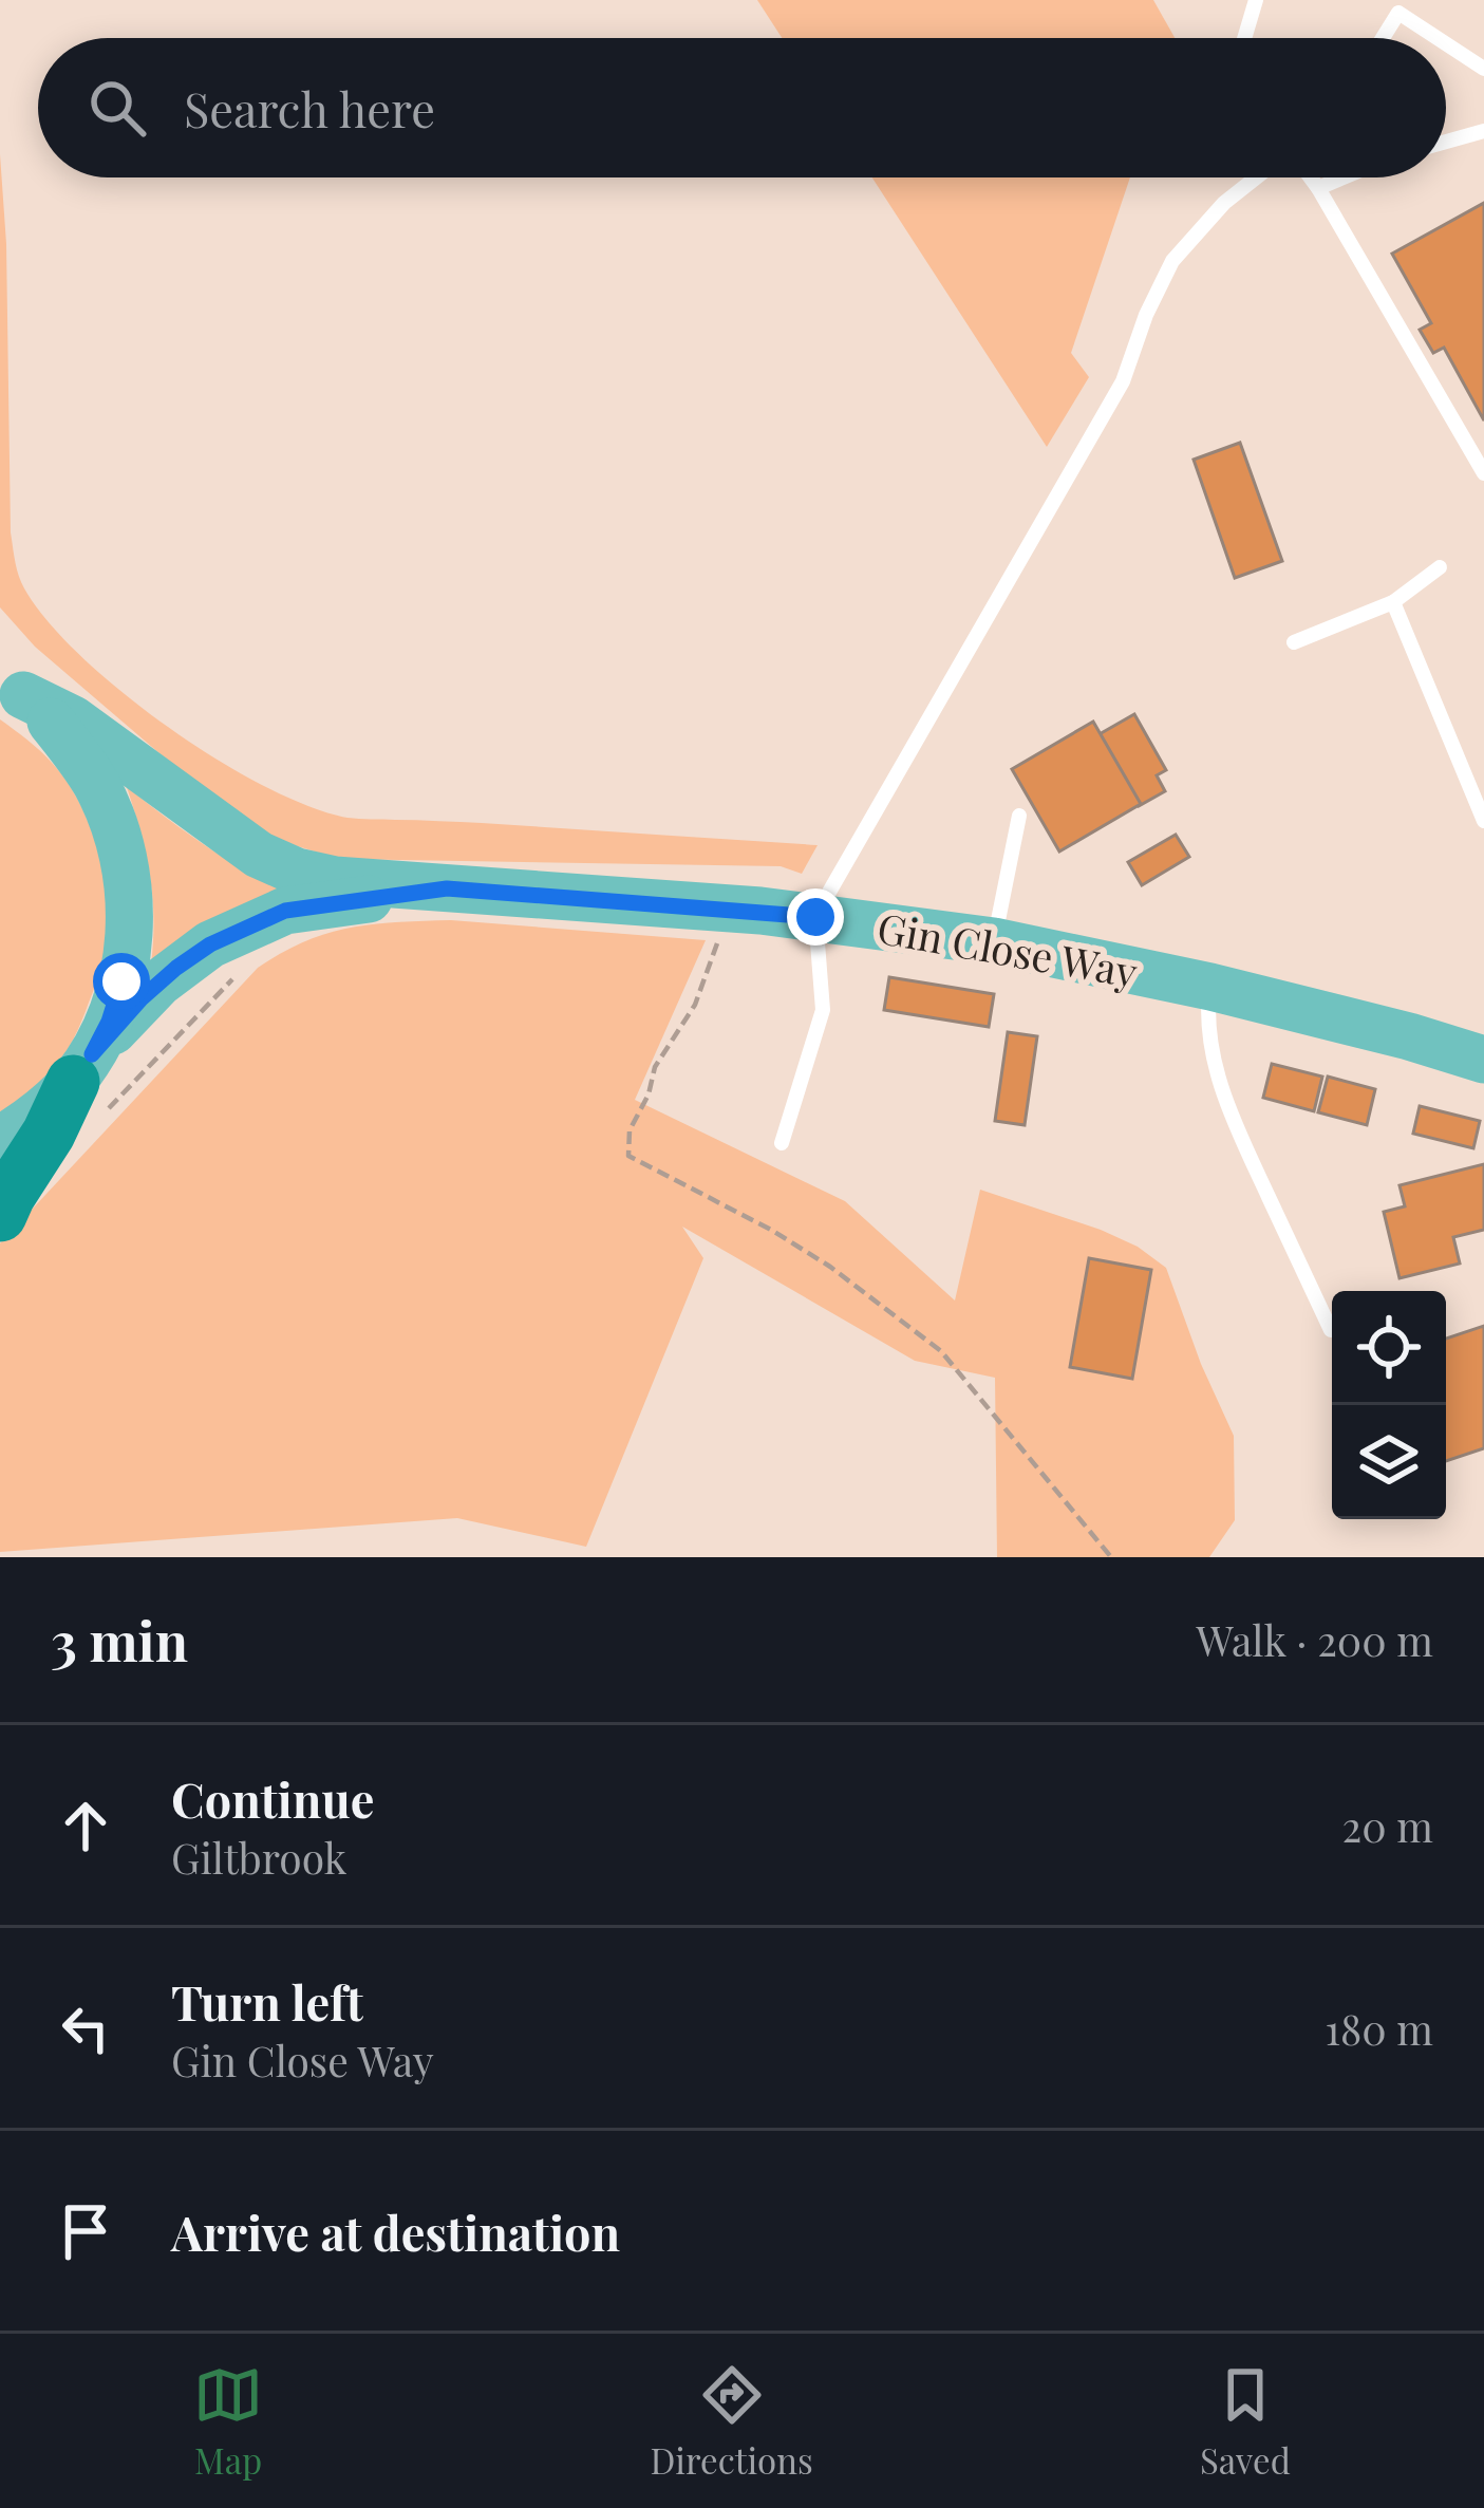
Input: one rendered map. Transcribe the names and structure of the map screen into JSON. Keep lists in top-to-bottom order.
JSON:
{
  "streets": {
    "main road": ["Gin Close Way"]
  },
  "page": {
    "search": "Search here",
    "heading": ["3 min", "Walk · 200 m"],
    "list": [
      ["Continue", "Giltbrook", "20 m"],
      ["Turn left", "Gin Close Way", "180 m"],
      "Arrive at destination"
    ],
    "nav": ["Map", "Directions", "Saved"]
  }
}
